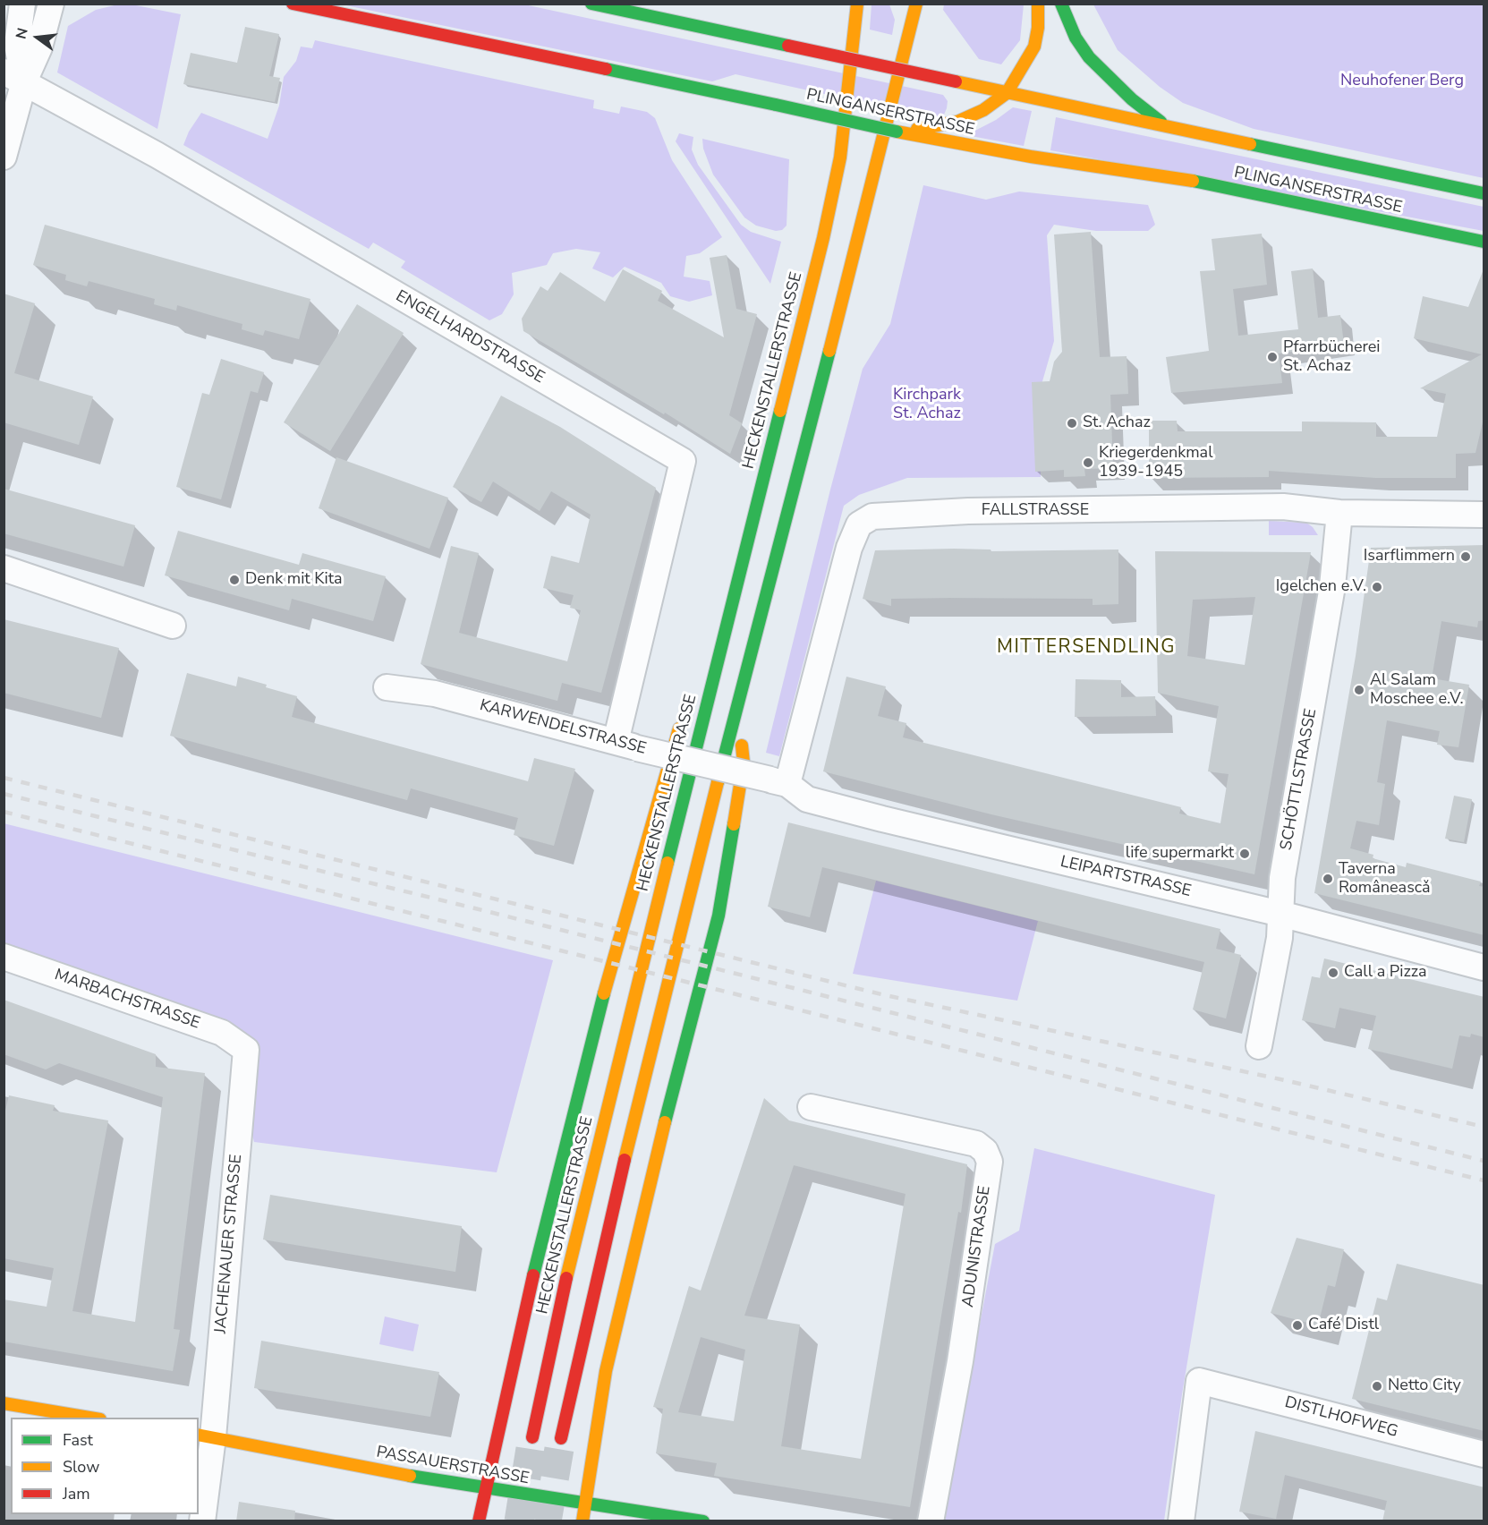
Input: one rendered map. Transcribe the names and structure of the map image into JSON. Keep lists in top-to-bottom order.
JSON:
{
  "streets": {
    "main road": ["PLINGANSERSTRASSE", "HECKENSTALLERSTRASSE", "PASSAUERSTRASSE"],
    "street": [
      "ENGELHARDSTRASSE",
      "FALLSTRASSE",
      "KARWENDELSTRASSE",
      "SCHÖTTLSTRASSE",
      "LEIPARTSTRASSE",
      "MARBACHSTRASSE",
      "JACHENAUER STRASSE",
      "ADUNISTRASSE",
      "DISTLHOFWEG"
    ]
  },
  "crossings": [
    ["ENGELHARDSTRASSE", "KARWENDELSTRASSE"],
    ["FALLSTRASSE", "KARWENDELSTRASSE"],
    ["FALLSTRASSE", "SCHÖTTLSTRASSE"],
    ["FALLSTRASSE", "LEIPARTSTRASSE"],
    ["KARWENDELSTRASSE", "LEIPARTSTRASSE"],
    ["SCHÖTTLSTRASSE", "LEIPARTSTRASSE"],
    ["MARBACHSTRASSE", "JACHENAUER STRASSE"],
    ["JACHENAUER STRASSE", "PASSAUERSTRASSE"]
  ],
  "districts": ["MITTERSENDLING"],
  "parks": ["Neuhofener Berg", "Kirchpark St. Achaz"],
  "places": [
    "Pfarrbücherei St. Achaz",
    "St. Achaz",
    "Kriegerdenkmal 1939-1945",
    "Isarflimmern",
    "Denk mit Kita",
    "Igelchen e.V.",
    "Al Salam Moschee e.V.",
    "life supermarkt",
    "Taverna Româneascǎ",
    "Call a Pizza",
    "Café Distl",
    "Netto City"
  ],
  "legend": ["Fast", "Slow", "Jam"],
  "north": "left"
}
